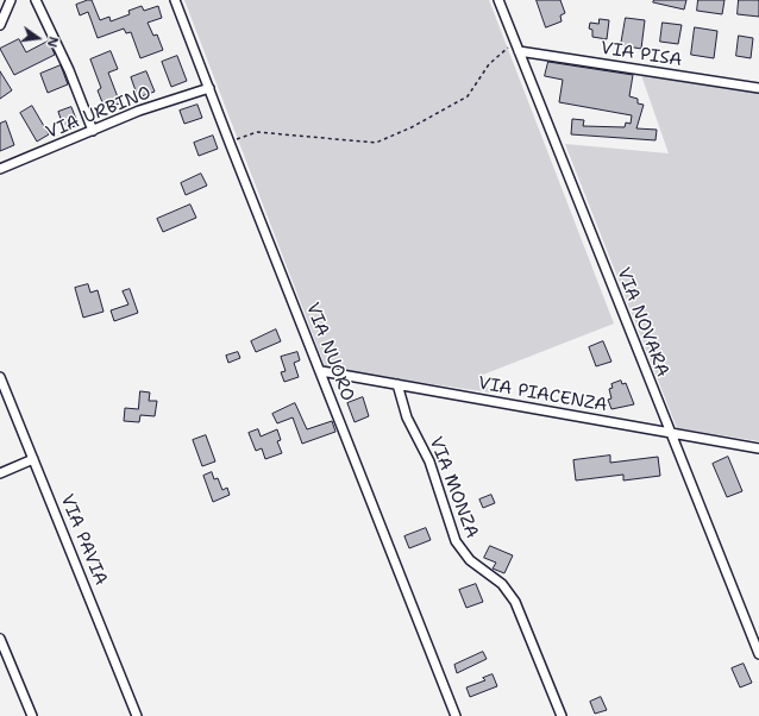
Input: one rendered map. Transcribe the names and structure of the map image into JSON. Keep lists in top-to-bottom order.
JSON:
{
  "streets": {
    "street": [
      "VIA PISA",
      "VIA URBINO",
      "VIA NOVARA",
      "VIA NUORO",
      "VIA PIACENZA",
      "VIA MONZA",
      "VIA PAVIA"
    ]
  },
  "crossings": [
    ["VIA PISA", "VIA NOVARA"],
    ["VIA URBINO", "VIA NUORO"],
    ["VIA NOVARA", "VIA PIACENZA"],
    ["VIA NUORO", "VIA PIACENZA"],
    ["VIA PIACENZA", "VIA MONZA"]
  ],
  "north": "right"
}
